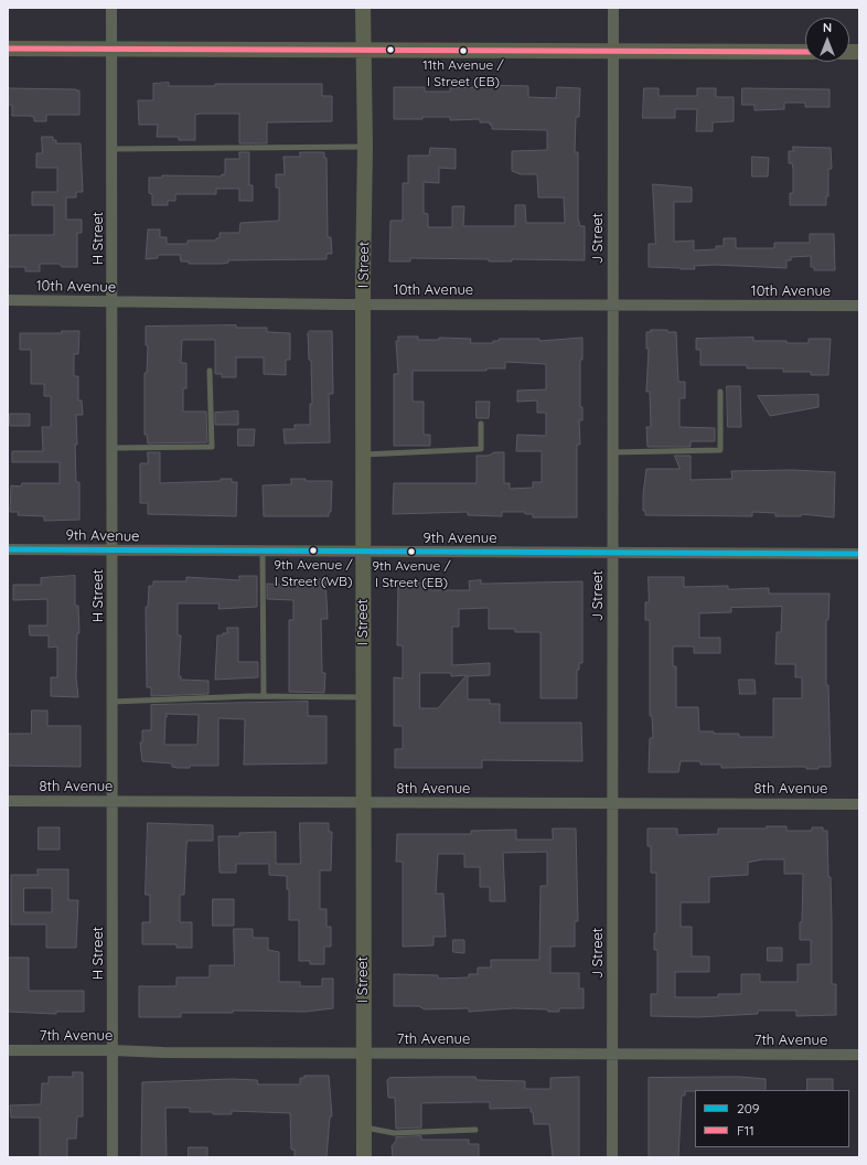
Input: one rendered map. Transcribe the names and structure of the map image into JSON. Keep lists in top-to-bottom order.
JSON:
{
  "streets": {
    "street": [
      "H Street",
      "J Street",
      "I Street",
      "10th Avenue",
      "9th Avenue",
      "8th Avenue",
      "7th Avenue"
    ]
  },
  "crossings": [
    ["H Street", "10th Avenue"],
    ["H Street", "9th Avenue"],
    ["H Street", "8th Avenue"],
    ["H Street", "7th Avenue"],
    ["J Street", "10th Avenue"],
    ["J Street", "9th Avenue"],
    ["J Street", "8th Avenue"],
    ["J Street", "7th Avenue"],
    ["I Street", "10th Avenue"],
    ["I Street", "9th Avenue"],
    ["I Street", "8th Avenue"],
    ["I Street", "7th Avenue"]
  ],
  "places": ["11th Avenue / I Street (EB)", "9th Avenue / I Street (WB)", "9th Avenue / I Street (EB)"],
  "lines": ["transit line F11", "transit line 209"],
  "legend": ["209", "F11"],
  "north": "top"
}
